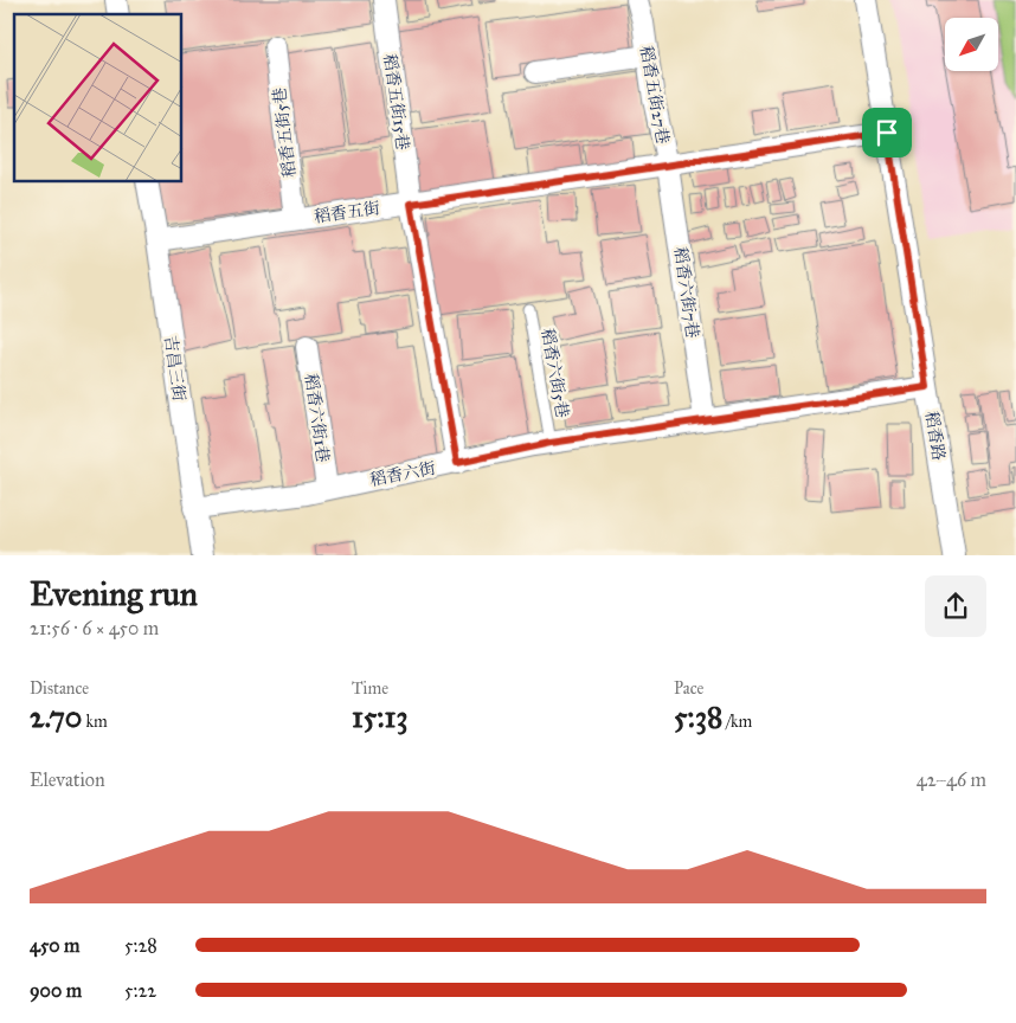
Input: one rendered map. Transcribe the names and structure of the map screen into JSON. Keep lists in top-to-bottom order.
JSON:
{
  "streets": {
    "street": [
      "稻香五街27巷",
      "稻香五街15巷",
      "稻香五街5巷",
      "稻香五街",
      "稻香六街7巷",
      "吉昌三街",
      "稻香六街1巷",
      "稻香路",
      "稻香六街"
    ],
    "lane": ["稻香六街5巷"]
  },
  "crossings": [
    ["稻香五街27巷", "稻香五街"],
    ["稻香五街27巷", "稻香六街7巷"],
    ["稻香五街15巷", "稻香五街"],
    ["稻香五街15巷", "稻香六街"],
    ["稻香五街5巷", "稻香五街"],
    ["稻香五街", "稻香六街7巷"],
    ["稻香五街", "吉昌三街"],
    ["稻香五街", "稻香路"],
    ["稻香六街7巷", "稻香六街"],
    ["吉昌三街", "稻香六街"],
    ["稻香六街5巷", "稻香六街"],
    ["稻香六街1巷", "稻香六街"],
    ["稻香路", "稻香六街"]
  ],
  "north": "bottom left",
  "page": {
    "heading": ["Evening run", "21:56 · 6 × 450 m"],
    "stats": [
      ["Distance", "2.70 km"],
      ["Time", "15:13"],
      ["Pace", "5:38 /km"]
    ],
    "chart": ["Elevation", "42–46 m"],
    "list": [
      {
        "name": "450 m",
        "note": "5:28"
      },
      {
        "name": "900 m",
        "note": "5:22"
      }
    ]
  }
}
